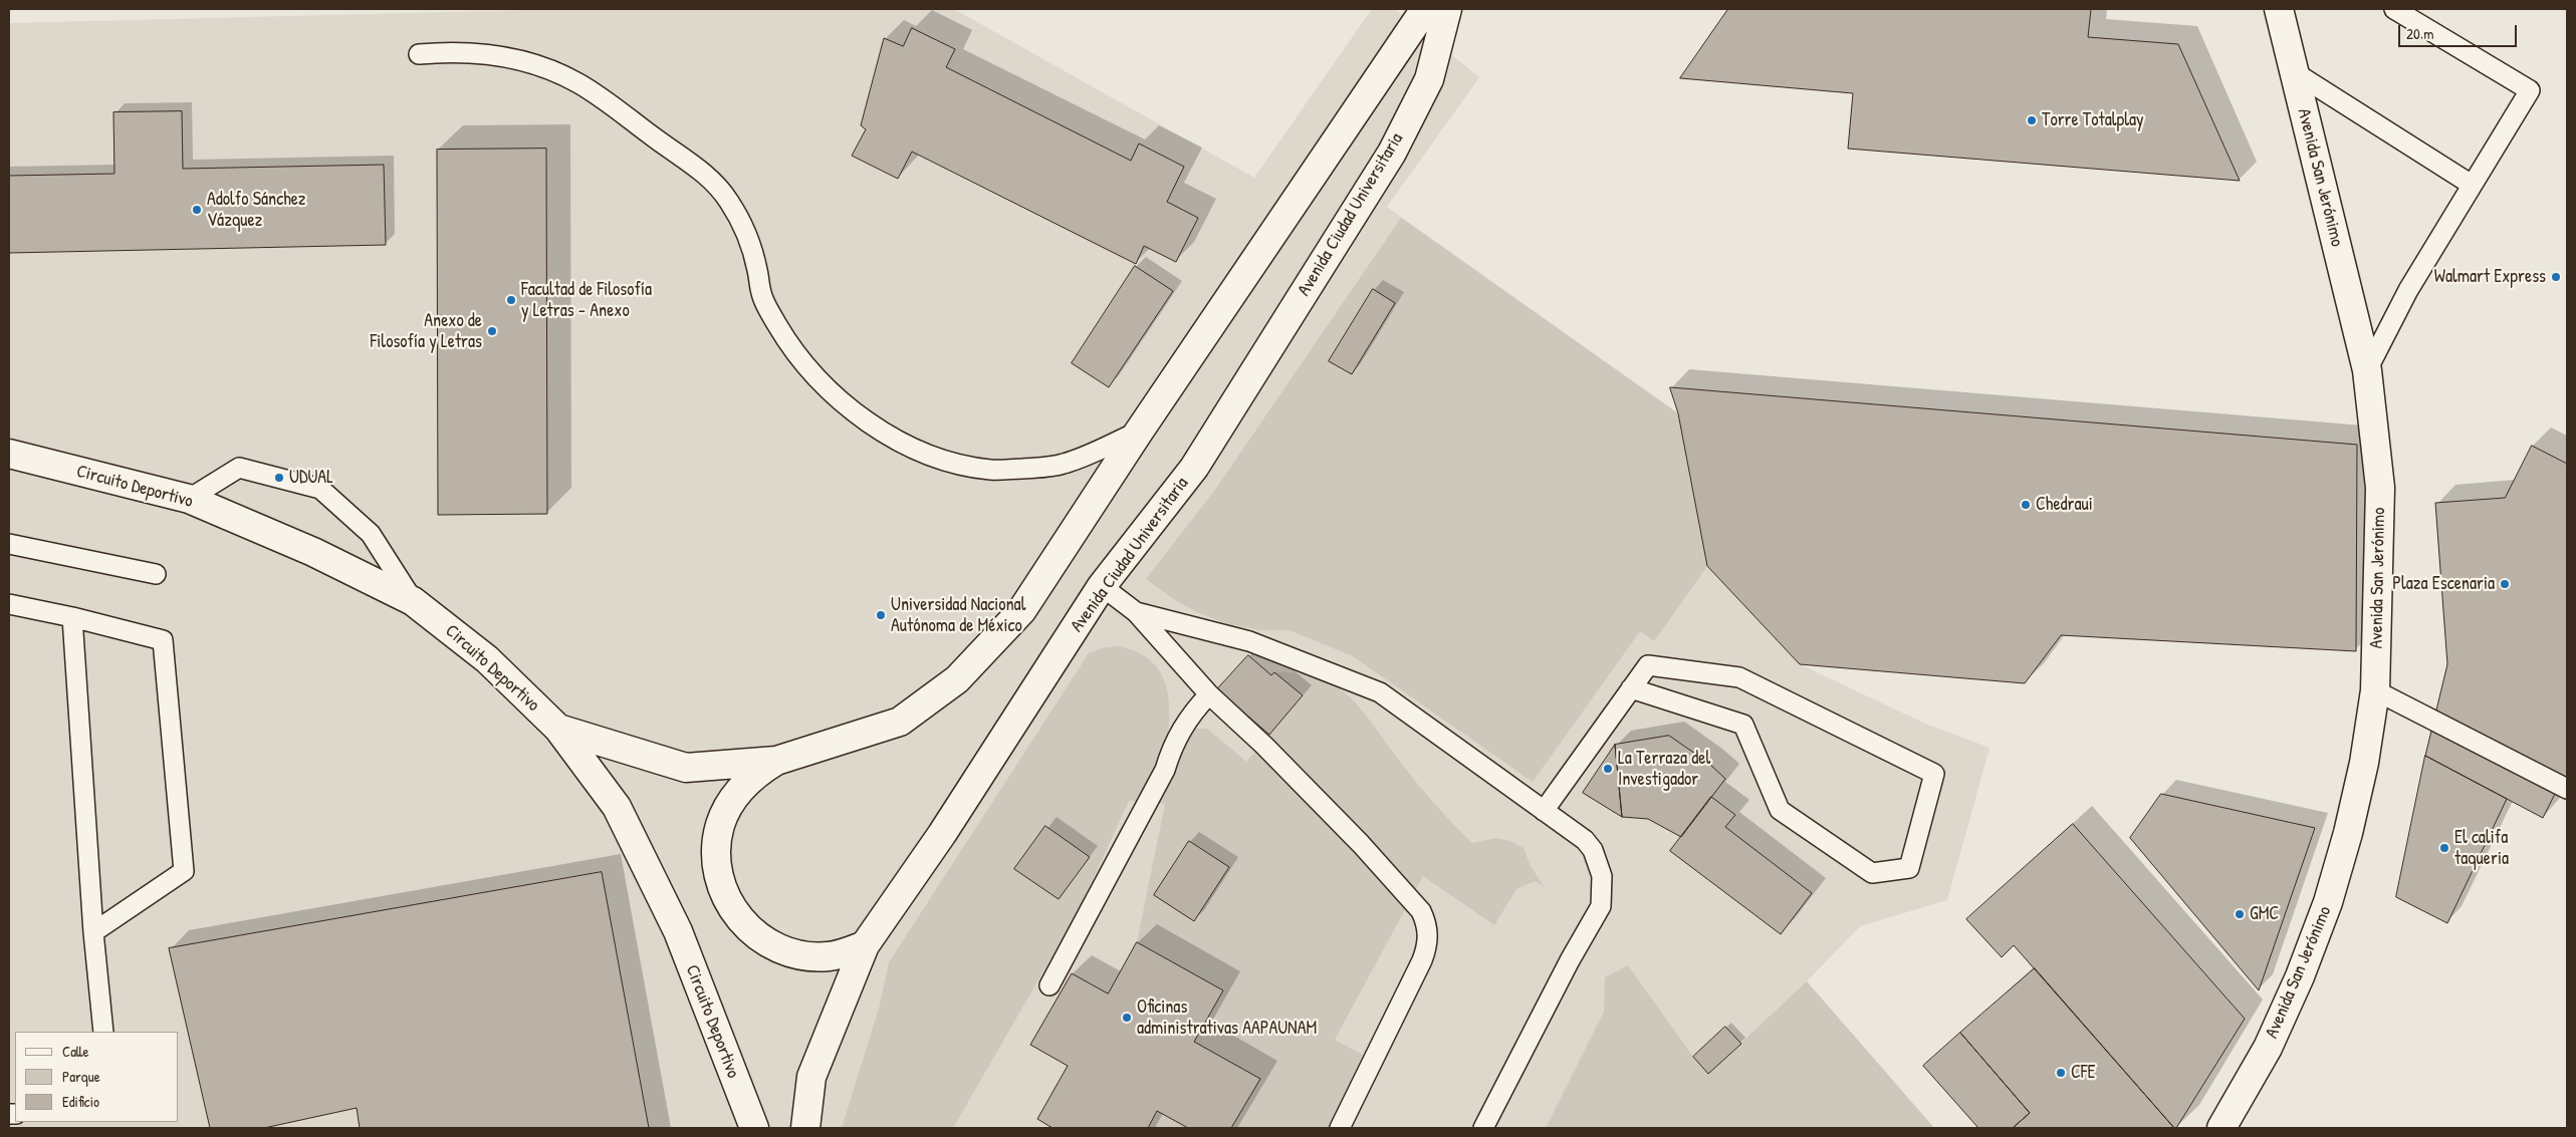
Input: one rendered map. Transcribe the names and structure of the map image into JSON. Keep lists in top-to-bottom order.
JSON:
{
  "streets": {
    "street": ["Avenida San Jerónimo", "Avenida Ciudad Universitaria", "Circuito Deportivo"]
  },
  "places": [
    "Torre Totalplay",
    "Adolfo Sánchez Vázquez",
    "Walmart Express",
    "Facultad de Filosofía y Letras - Anexo",
    "Anexo de Filosofía y Letras",
    "UDUAL",
    "Chedraui",
    "Plaza Escenaria",
    "Universidad Nacional Autónoma de México",
    "La Terraza del Investigador",
    "El califa taqueria",
    "GMC",
    "Oficinas administrativas AAPAUNAM",
    "CFE"
  ],
  "legend": ["Calle", "Parque", "Edificio"],
  "scale_bar": "20 m"
}
